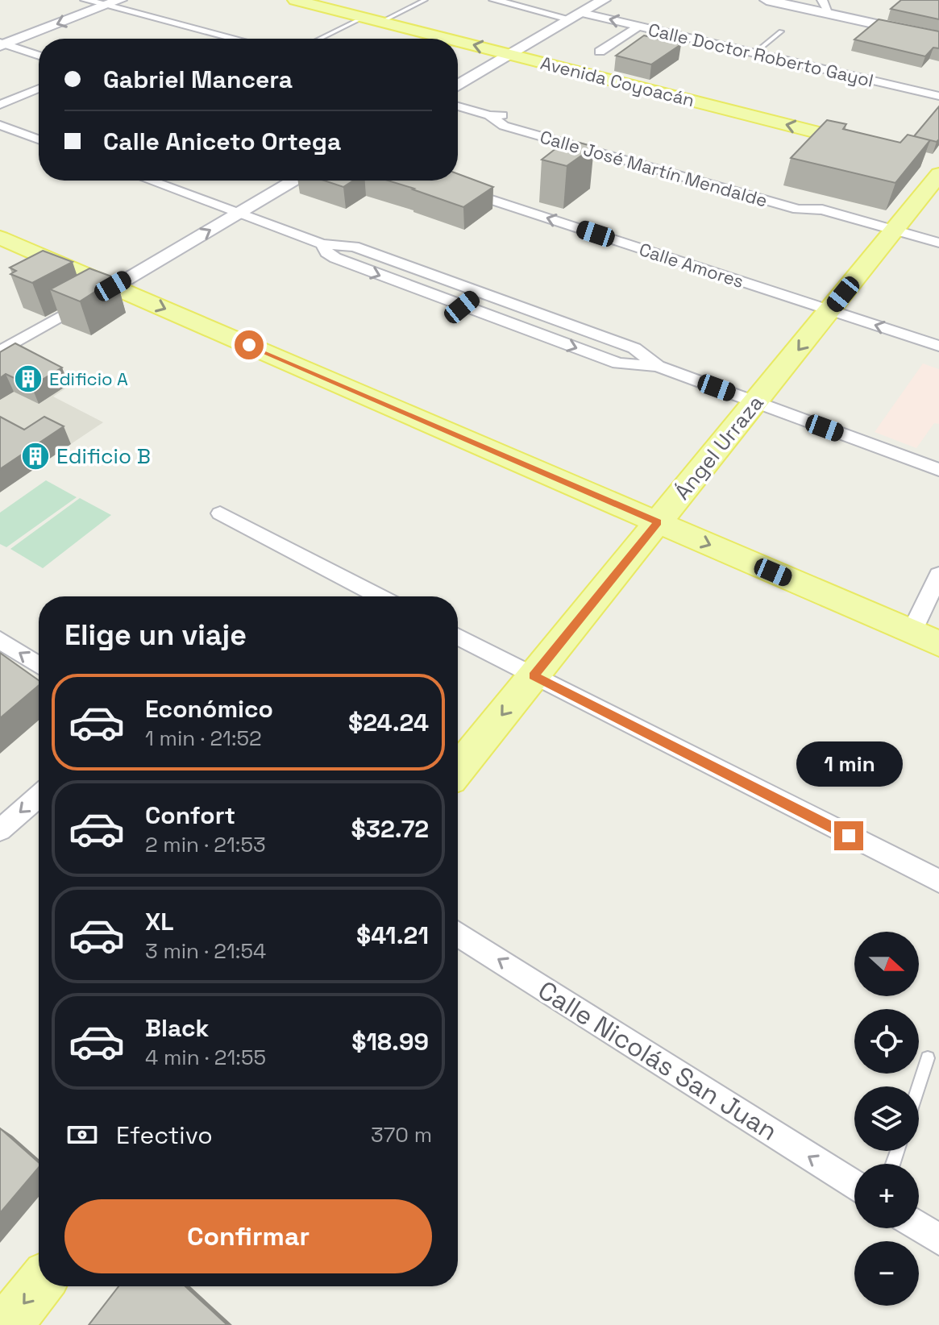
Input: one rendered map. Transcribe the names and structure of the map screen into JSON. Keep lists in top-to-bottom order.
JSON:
{
  "streets": {
    "main road": ["Avenida Coyoacán", "Ángel Urraza"],
    "street": [
      "Calle Doctor Roberto Gayol",
      "Calle José Martín Mendalde",
      "Calle Amores",
      "Calle Nicolás San Juan"
    ]
  },
  "crossings": [
    ["Calle José Martín Mendalde", "Ángel Urraza"],
    ["Calle Amores", "Ángel Urraza"]
  ],
  "one_way": ["Avenida Coyoacán", "Calle Nicolás San Juan"],
  "places": {
    "building": ["Edificio A", "Edificio B"]
  },
  "north": "right",
  "page": {
    "banner": ["Gabriel Mancera", "Calle Aniceto Ortega"],
    "heading": "Elige un viaje",
    "list": [
      {
        "name": "Económico",
        "note": "1 min · 21:52",
        "value": "$24.24"
      },
      {
        "name": "Confort",
        "note": "2 min · 21:53",
        "value": "$32.72"
      },
      {
        "name": "XL",
        "note": "3 min · 21:54",
        "value": "$41.21"
      },
      {
        "name": "Black",
        "note": "4 min · 21:55",
        "value": "$18.99"
      }
    ],
    "bubble": "1 min",
    "map_buttons": ["+", "−"],
    "pay": ["Efectivo", "370 m"],
    "buttons": "Confirmar"
  }
}
